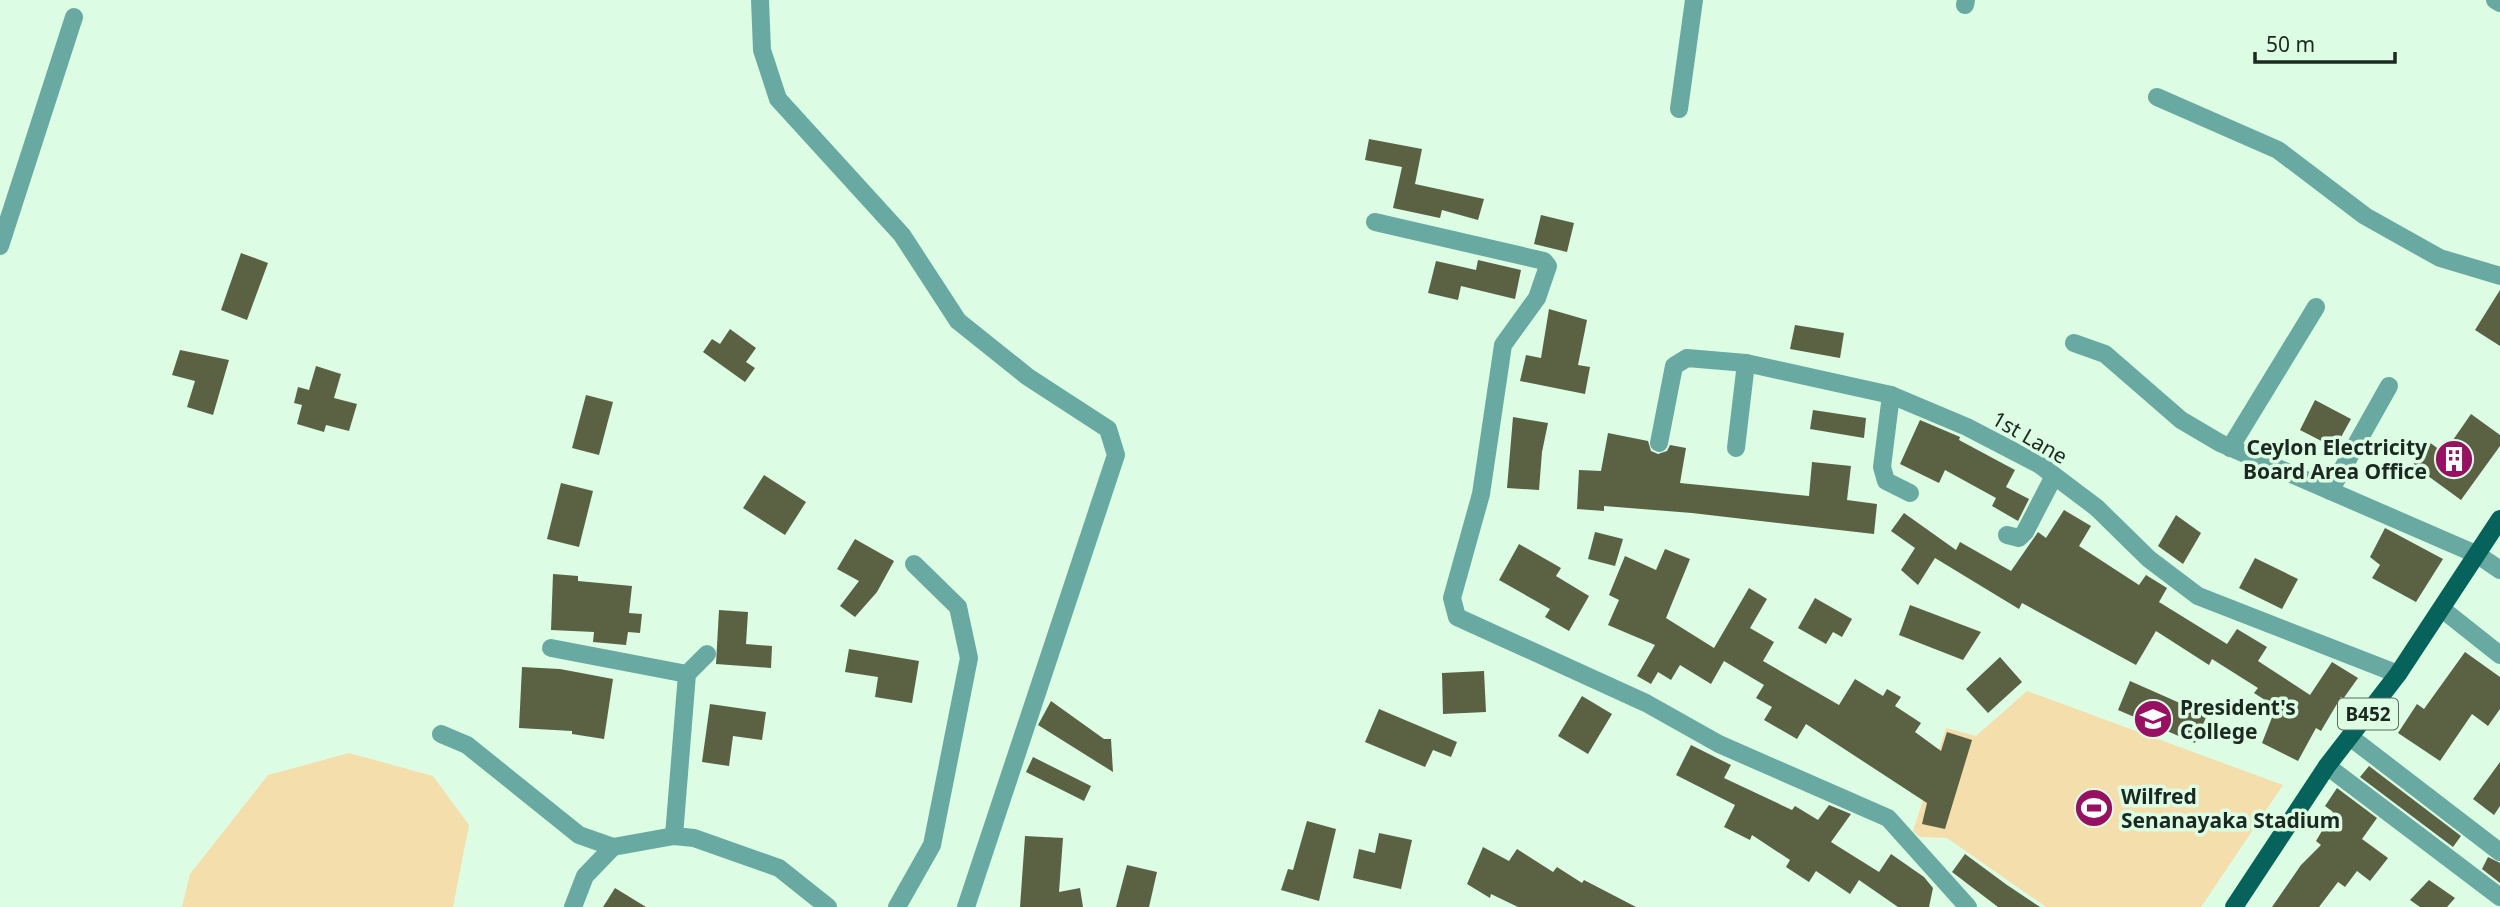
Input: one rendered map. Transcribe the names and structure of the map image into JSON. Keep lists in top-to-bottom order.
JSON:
{
  "streets": {
    "main road": ["B452"],
    "street": ["1st Lane"]
  },
  "crossings": [
    ["1st Lane", "B452"]
  ],
  "places": {
    "building": ["Ceylon Electricity Board Area Office"],
    "school or university": ["President's College"],
    "sports": ["Wilfred Senanayaka Stadium"]
  },
  "scale_bar": "50 m"
}
